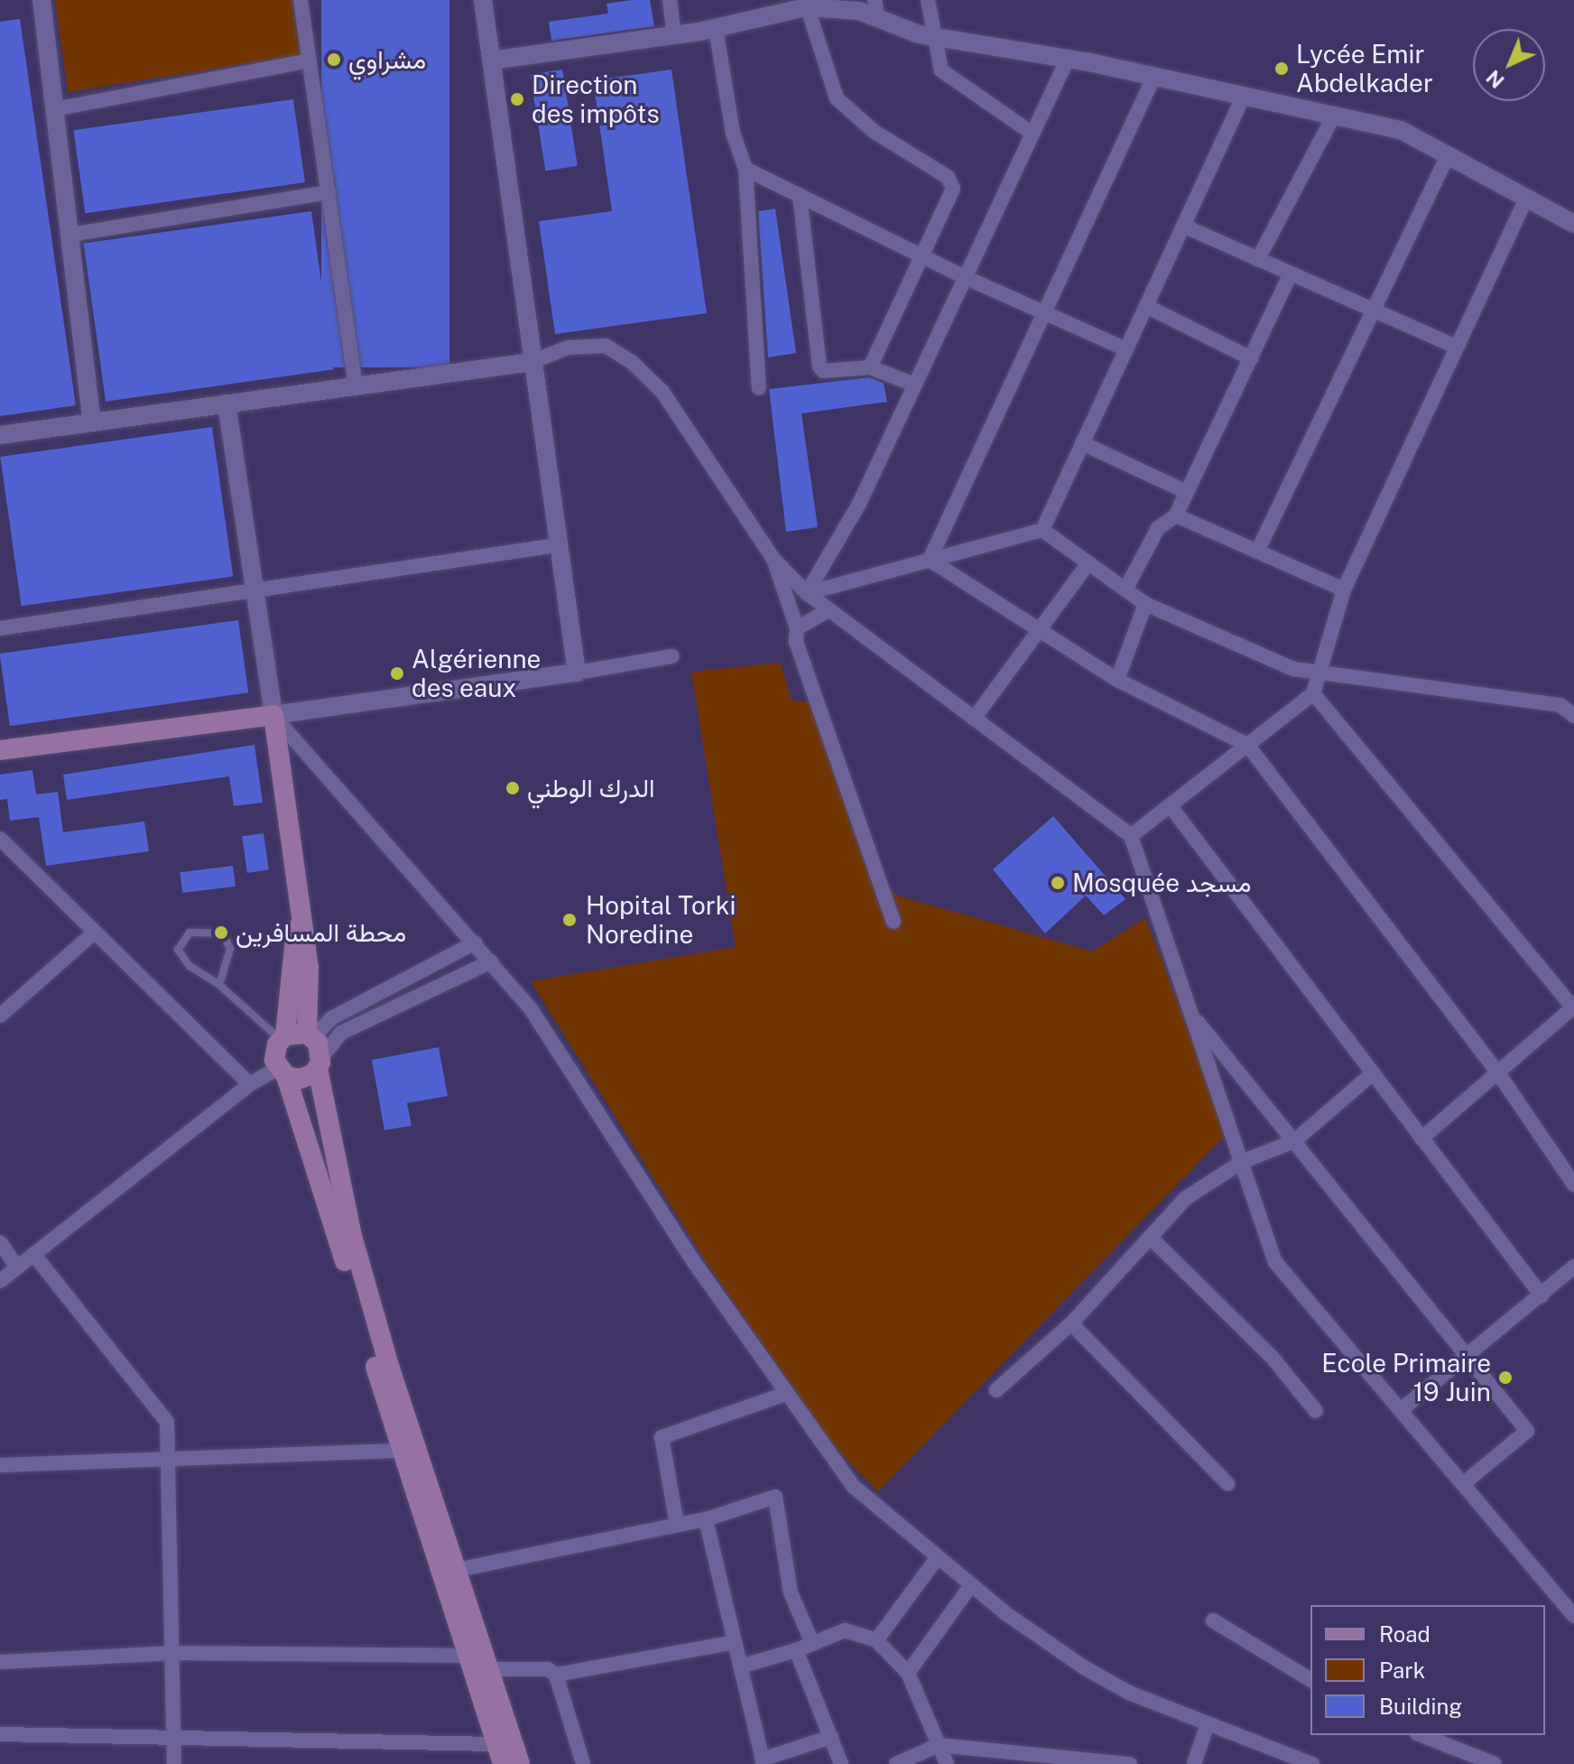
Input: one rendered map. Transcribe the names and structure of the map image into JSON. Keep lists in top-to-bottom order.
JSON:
{
  "places": [
    "مشراوي",
    "Lycée Emir Abdelkader",
    "Direction des impôts",
    "Algérienne des eaux",
    "الدرك الوطني",
    "Mosquée مسجد",
    "Hopital Torki Noredine",
    "محطة المسافرين",
    "Ecole Primaire 19 Juin"
  ],
  "legend": ["Road", "Park", "Building"],
  "north": "bottom left"
}
